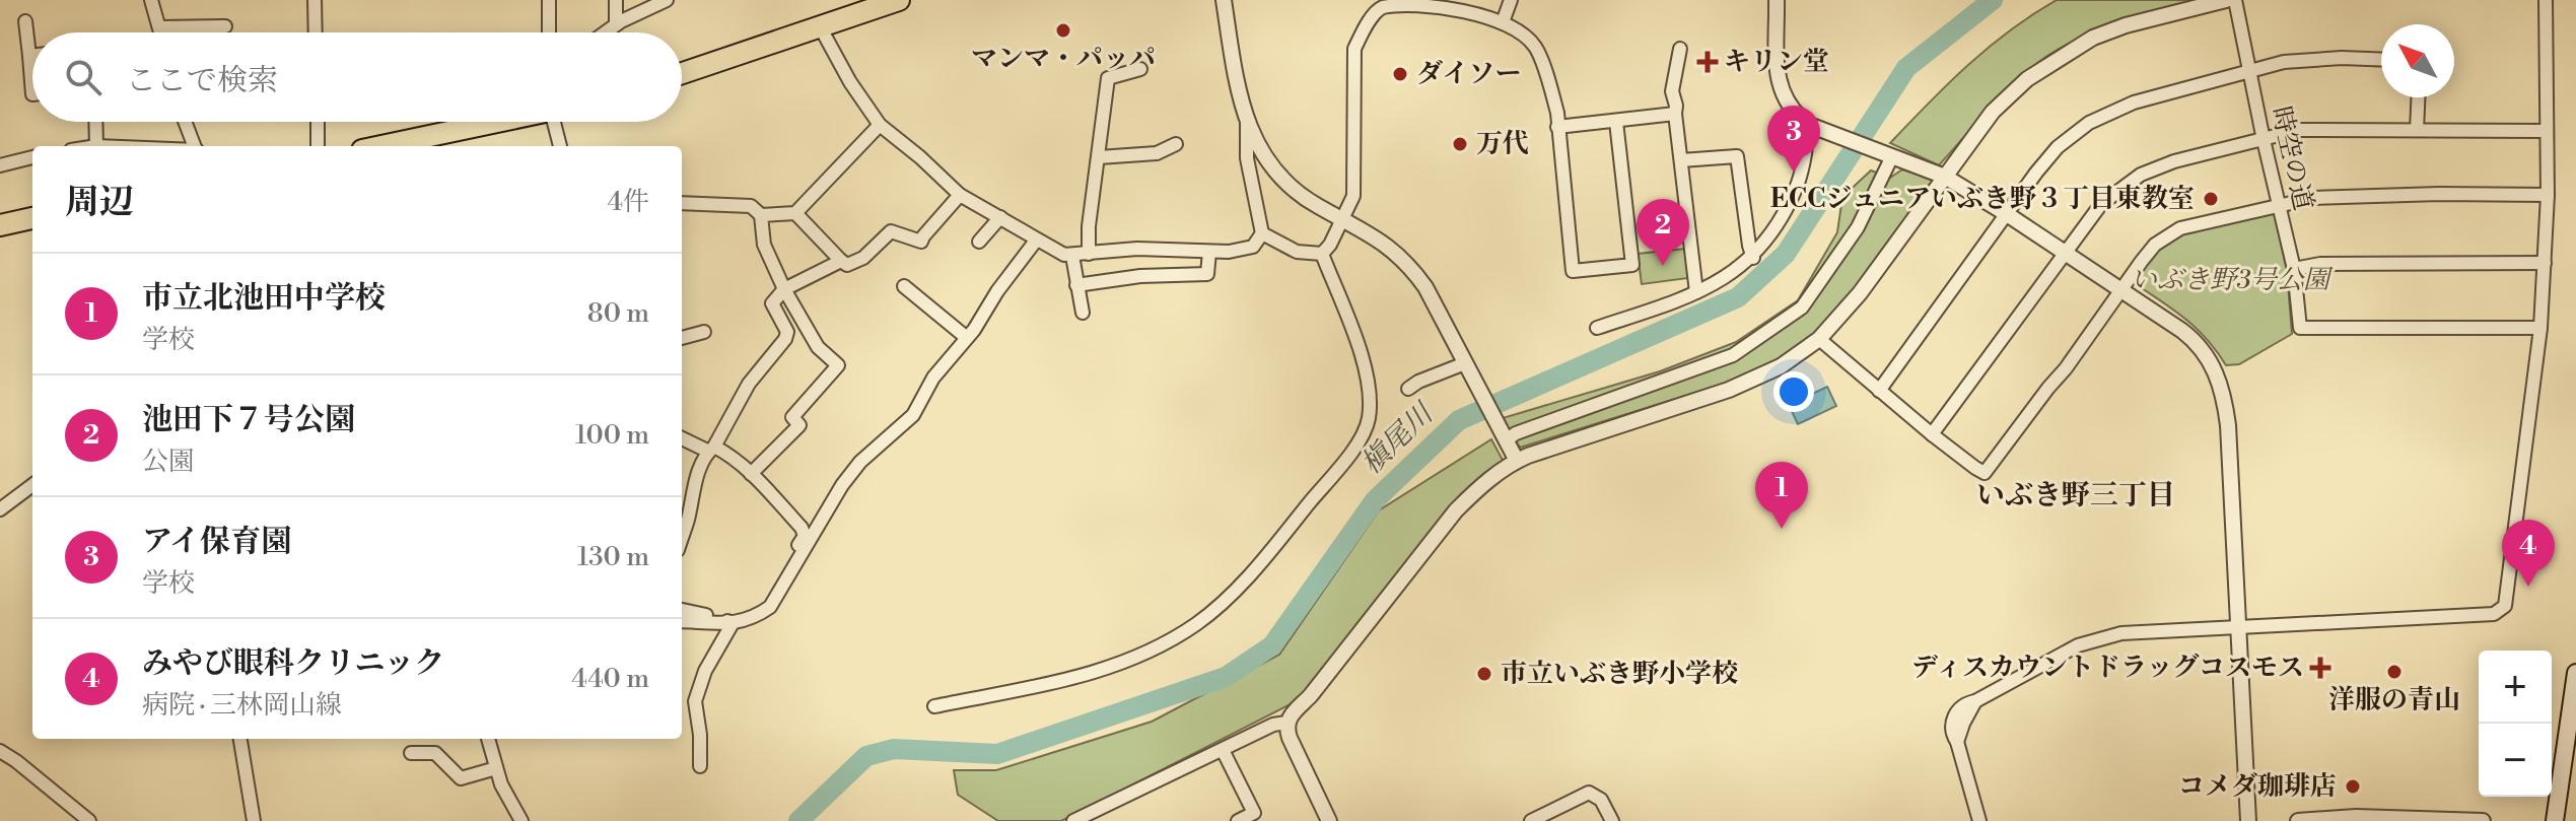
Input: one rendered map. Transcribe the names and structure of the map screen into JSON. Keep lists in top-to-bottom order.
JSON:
{
  "streets": {
    "street": ["時空の道"]
  },
  "districts": ["いぶき野三丁目"],
  "water": ["槇尾川"],
  "parks": ["いぶき野3号公園"],
  "places": {
    "other": [
      "マンマ・パッパ",
      "ダイソー",
      "万代",
      "ECCジュニアいぶき野３丁目東教室",
      "洋服の青山",
      "市立いぶき野小学校",
      "コメダ珈琲店"
    ],
    "health": ["キリン堂", "ディスカウントドラッグコスモス"]
  },
  "north": "top left",
  "page": {
    "search": "ここで検索",
    "pins": [
      "3",
      "2",
      "1",
      "4"
    ],
    "heading": ["周辺", "4件"],
    "list": [
      {
        "mark": "1",
        "name": "市立北池田中学校",
        "note": "学校",
        "value": "80 m"
      },
      {
        "mark": "2",
        "name": "池田下７号公園",
        "note": "公園",
        "value": "100 m"
      },
      {
        "mark": "3",
        "name": "アイ保育園",
        "note": "学校",
        "value": "130 m"
      },
      {
        "mark": "4",
        "name": "みやび眼科クリニック",
        "note": "病院 · 三林岡山線",
        "value": "440 m"
      }
    ],
    "map_buttons": ["+", "−"]
  }
}
